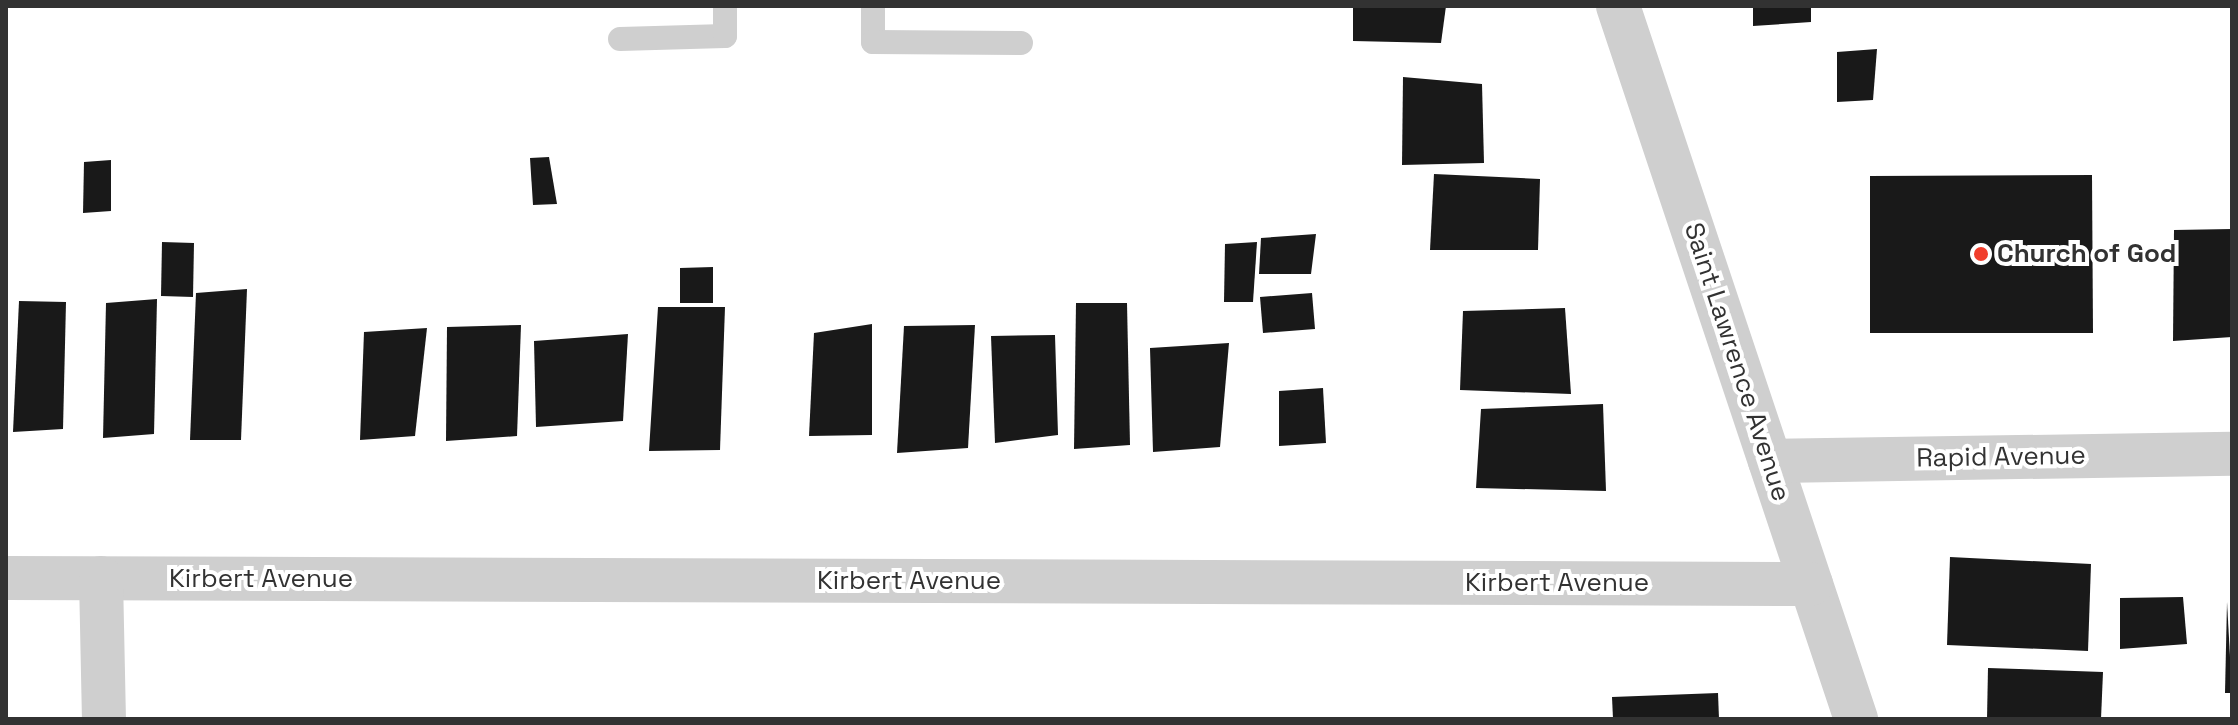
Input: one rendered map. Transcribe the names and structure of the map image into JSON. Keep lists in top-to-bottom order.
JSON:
{
  "streets": {
    "street": ["Saint Lawrence Avenue", "Rapid Avenue", "Kirbert Avenue"]
  },
  "crossings": [
    ["Saint Lawrence Avenue", "Rapid Avenue"],
    ["Saint Lawrence Avenue", "Kirbert Avenue"]
  ],
  "places": ["Church of God"]
}
